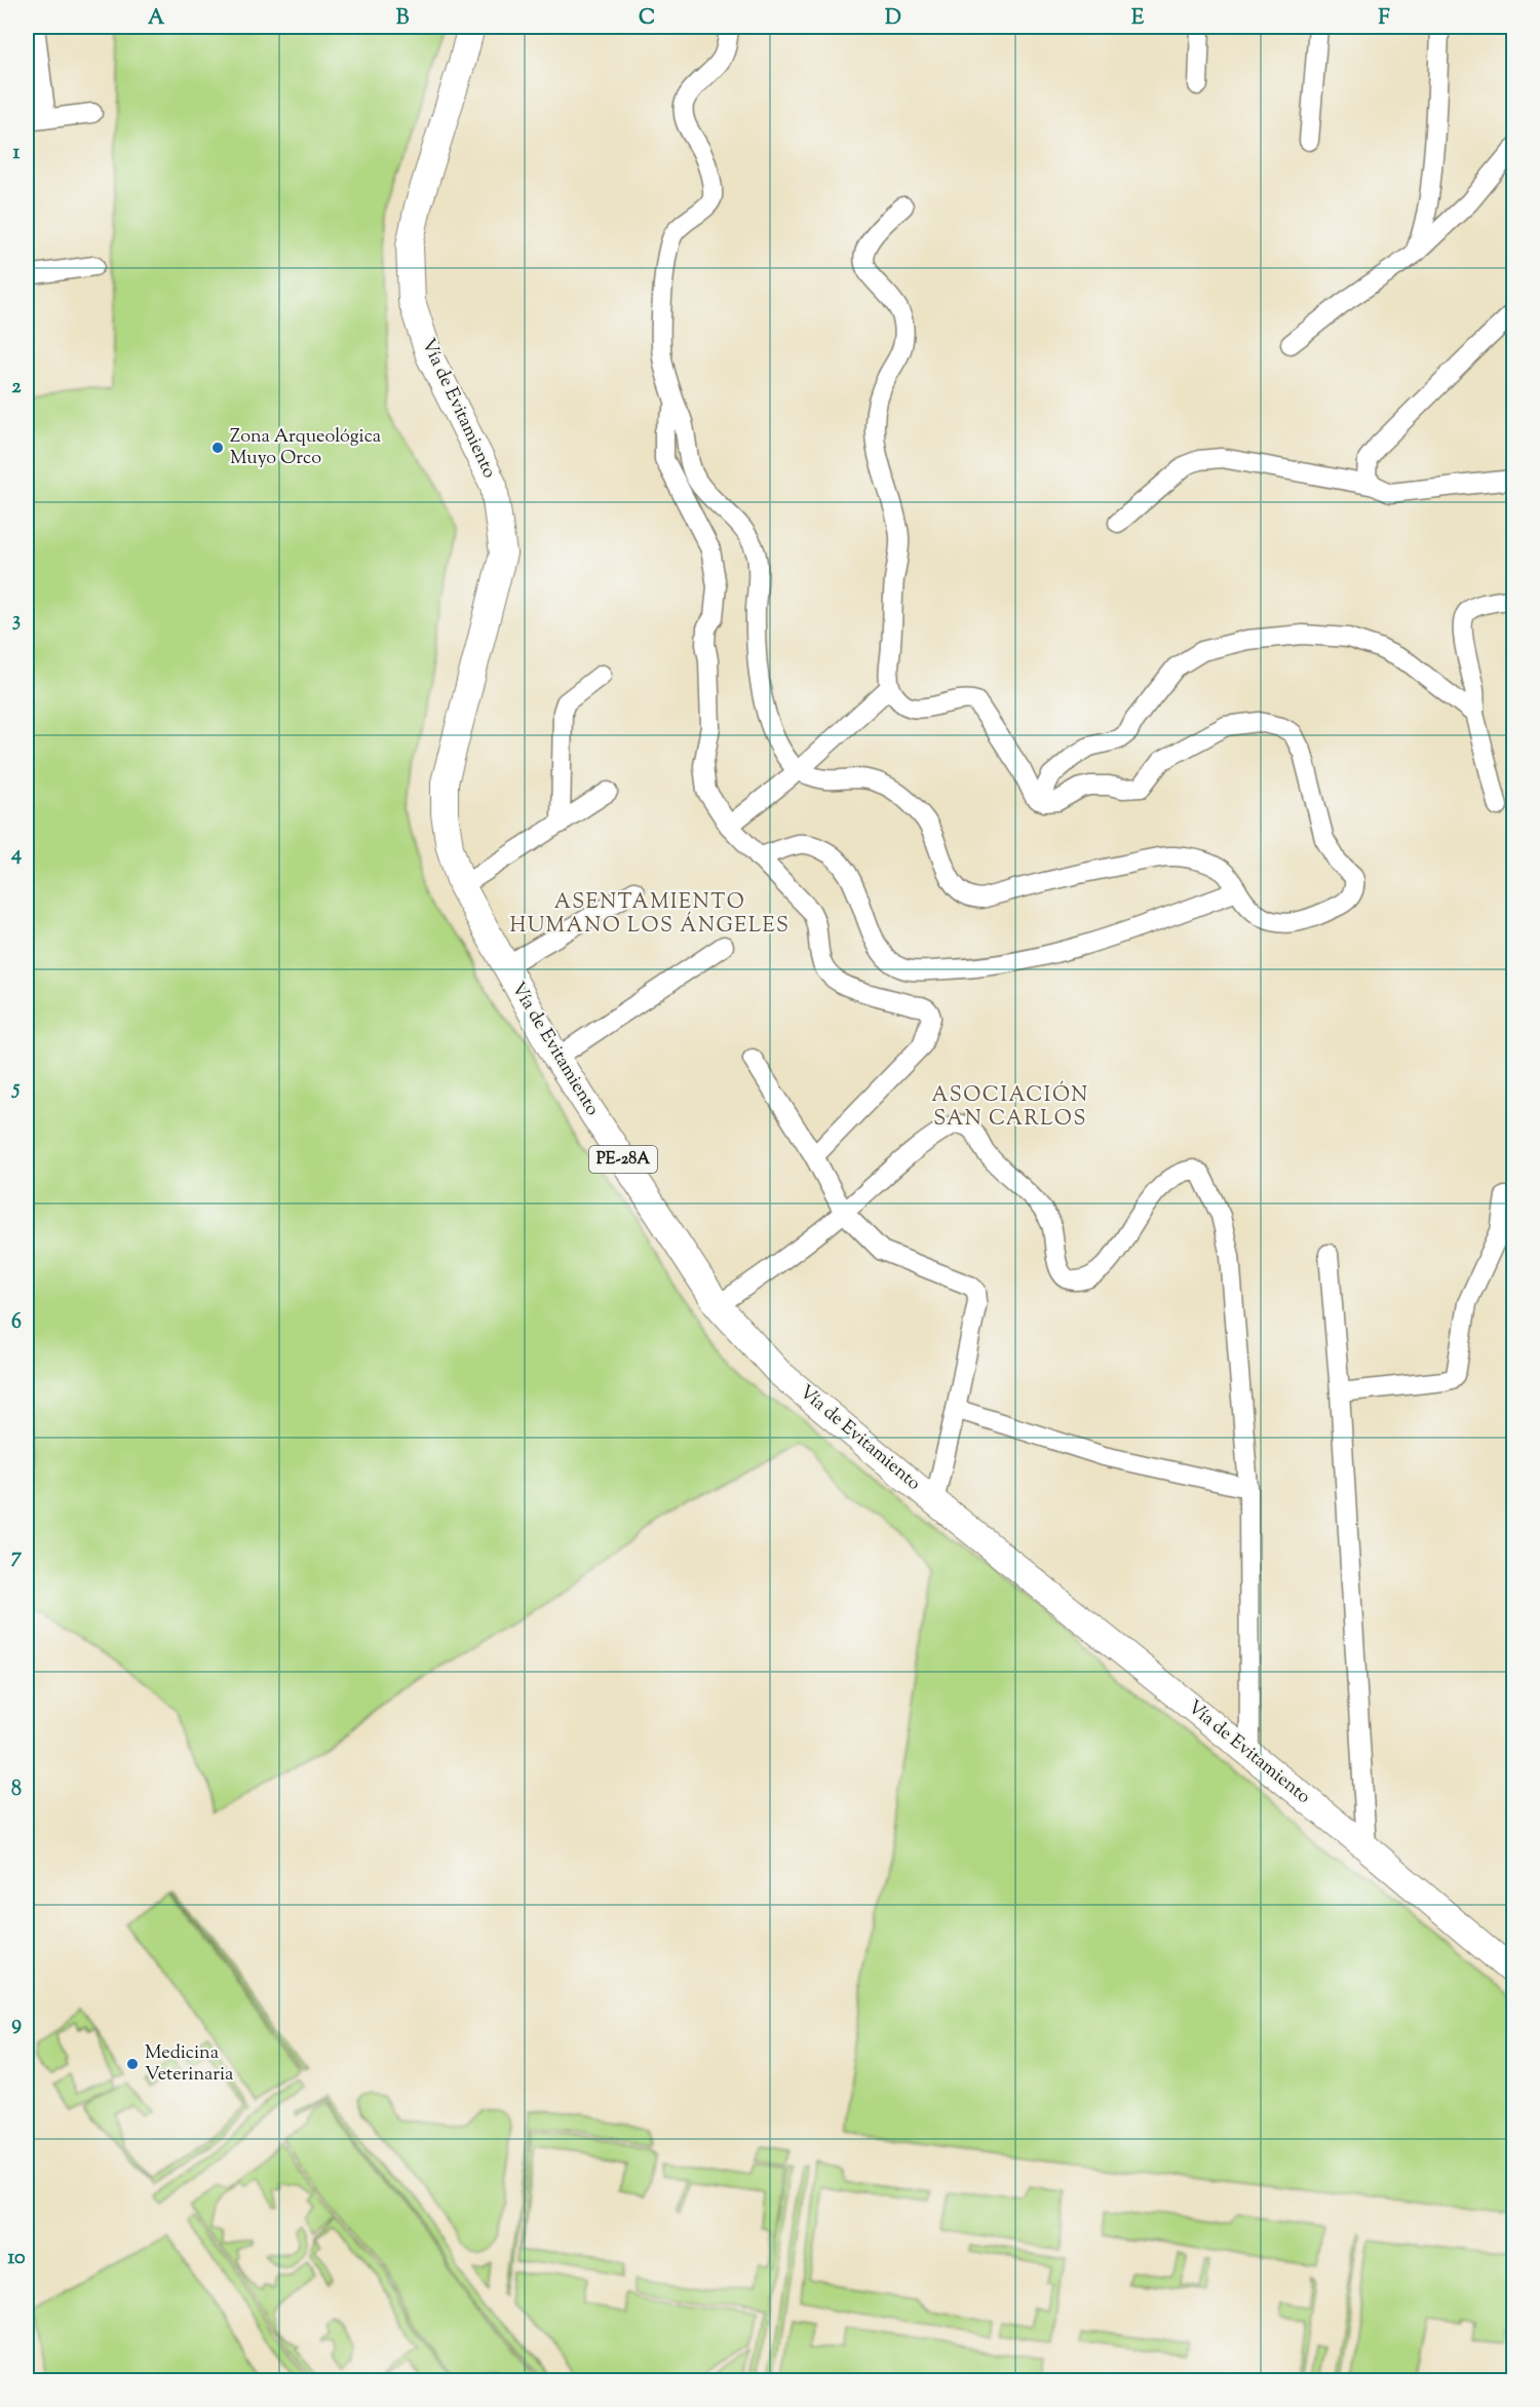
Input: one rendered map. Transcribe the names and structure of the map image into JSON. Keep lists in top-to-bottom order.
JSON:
{
  "streets": {
    "highway": ["Vía de Evitamiento", "PE-28A"]
  },
  "districts": ["ASENTAMIENTO HUMANO LOS ÁNGELES", "ASOCIACIÓN SAN CARLOS"],
  "places": ["Zona Arqueológica Muyo Orco", "Medicina Veterinaria"],
  "grid": {
    "columns": [
      "A",
      "B",
      "C",
      "D",
      "E",
      "F"
    ],
    "rows": [
      "1",
      "2",
      "3",
      "4",
      "5",
      "6",
      "7",
      "8",
      "9",
      "10"
    ]
  }
}
